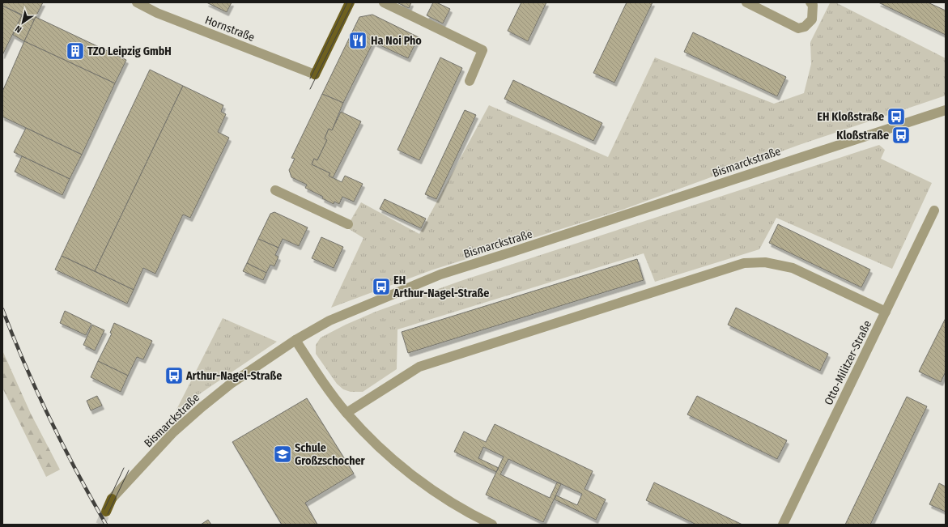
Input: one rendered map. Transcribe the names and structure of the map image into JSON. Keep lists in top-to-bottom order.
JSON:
{
  "streets": {
    "street": ["Hornstraße", "Bismarckstraße", "Otto-Militzer-Straße"]
  },
  "places": {
    "restaurant": ["Ha Noi Pho"],
    "building": ["TZO Leipzig GmbH"],
    "bus stop": [
      "EH Kloßstraße",
      "Kloßstraße",
      "EH Arthur-Nagel-Straße",
      "Arthur-Nagel-Straße"
    ],
    "school or university": ["Schule Großzschocher"]
  },
  "north": "bottom left"
}
